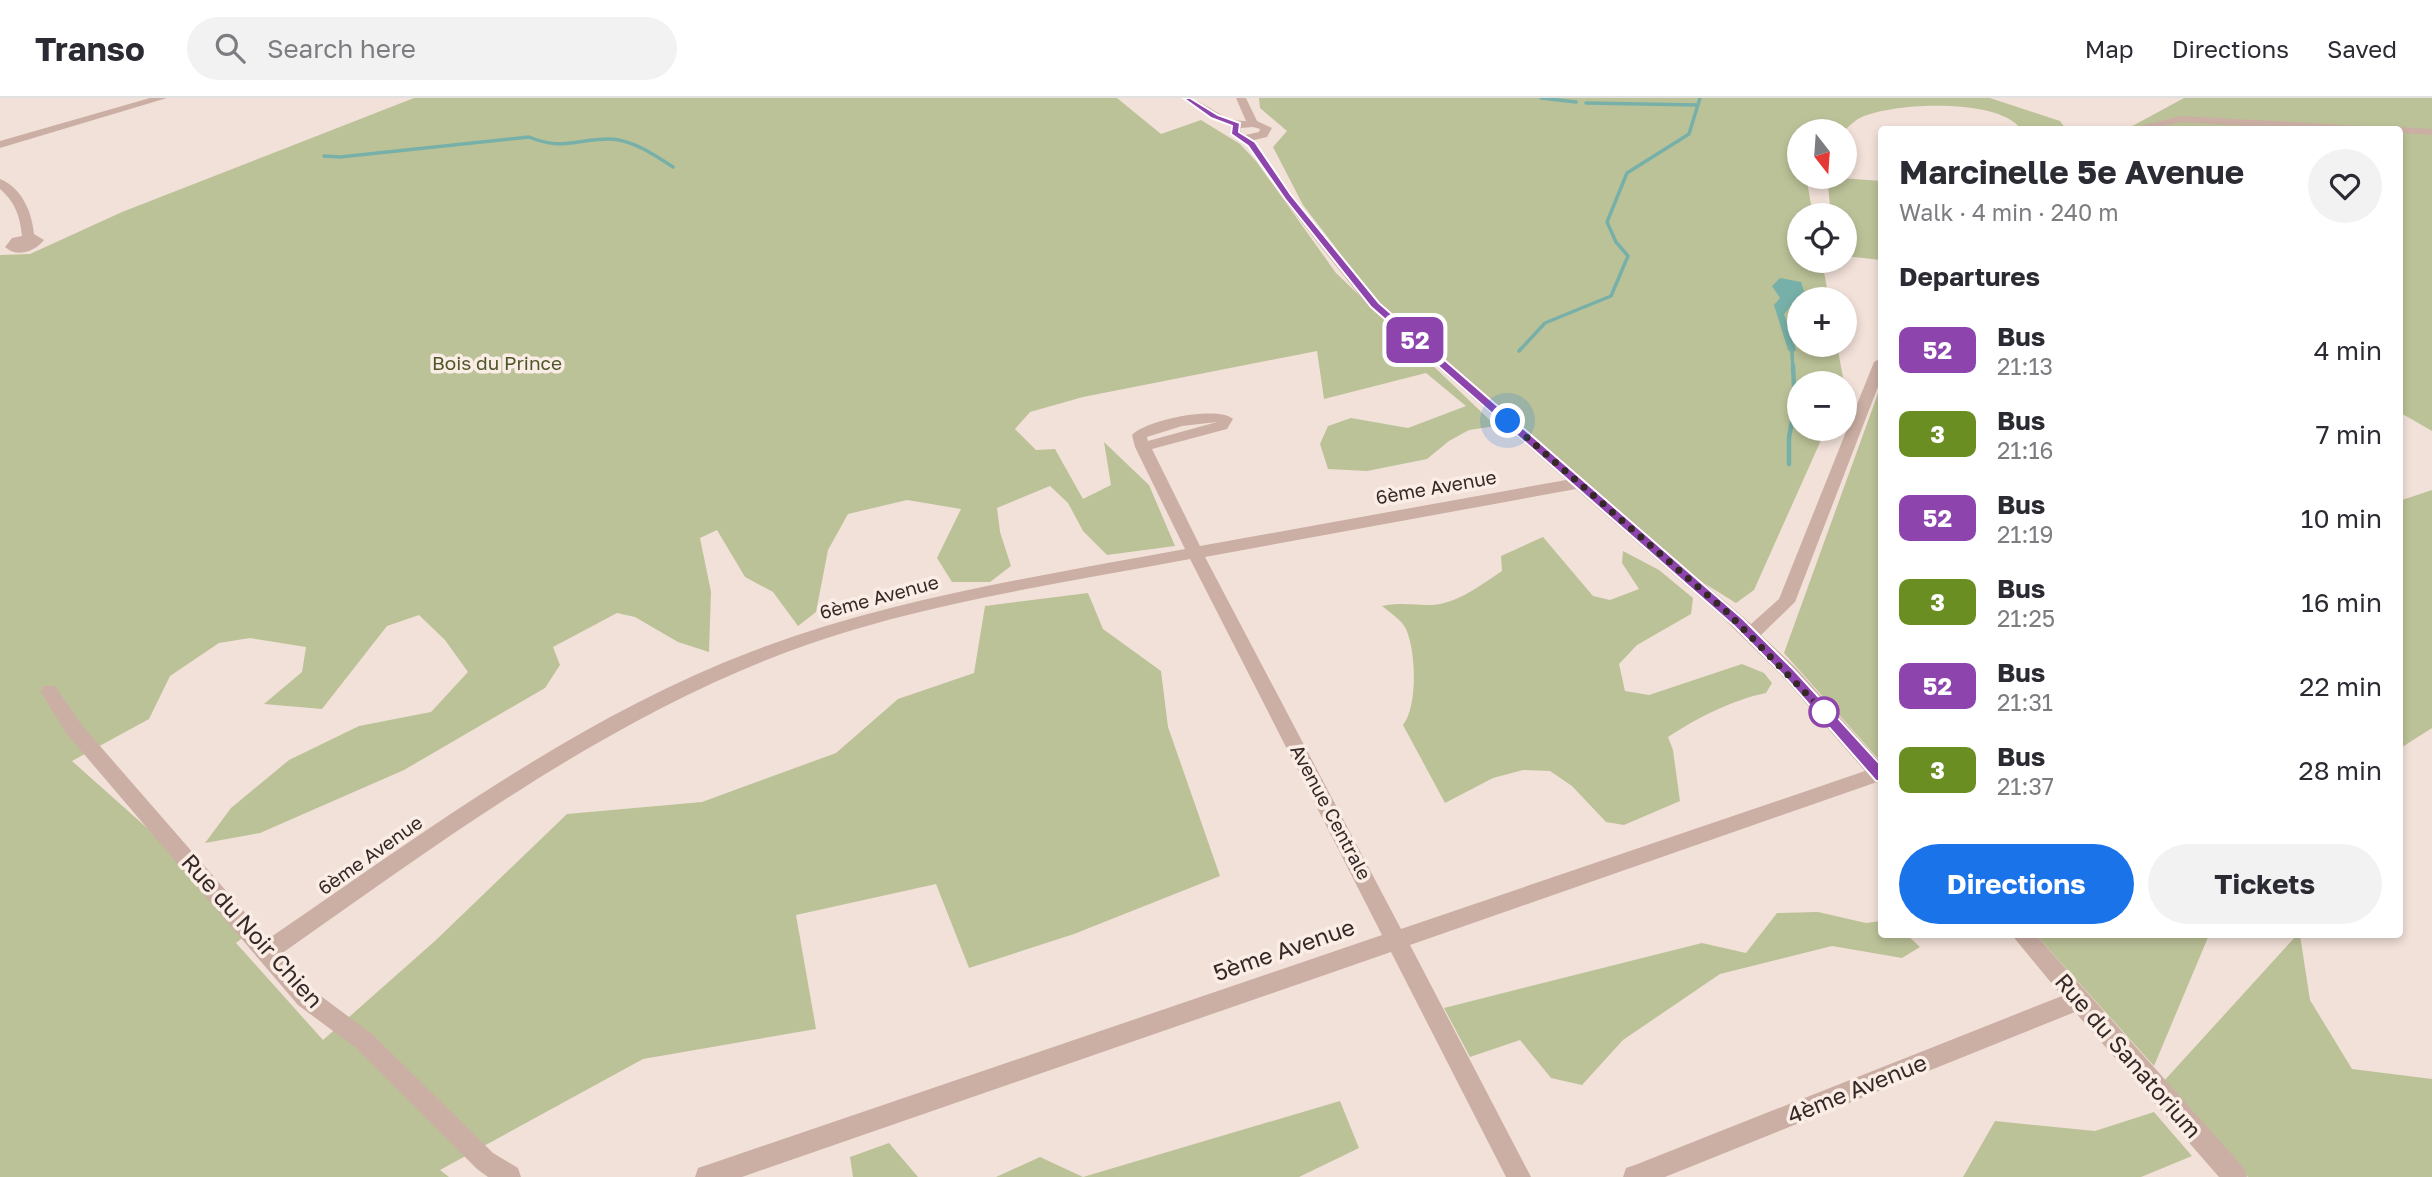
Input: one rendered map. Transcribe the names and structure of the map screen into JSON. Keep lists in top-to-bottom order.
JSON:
{
  "streets": {
    "street": [
      "6ème Avenue",
      "Avenue Centrale",
      "Rue du Noir Chien",
      "5ème Avenue",
      "Rue du Sanatorium",
      "4ème Avenue"
    ]
  },
  "crossings": [
    ["6ème Avenue", "Avenue Centrale"],
    ["6ème Avenue", "Rue du Noir Chien"],
    ["Avenue Centrale", "5ème Avenue"],
    ["Rue du Sanatorium", "4ème Avenue"]
  ],
  "parks": ["Bois du Prince"],
  "lines": ["bus line 52"],
  "north": "bottom",
  "page": {
    "header": "Transo",
    "search": "Search here",
    "nav": ["Map", "Directions", "Saved"],
    "on_map": "52",
    "map_buttons": ["+", "−"],
    "heading": [
      ["Marcinelle 5e Avenue", "Walk · 4 min · 240 m"],
      "Departures"
    ],
    "list": [
      {
        "mark": "52",
        "name": "Bus",
        "note": "21:13",
        "value": "4 min"
      },
      {
        "mark": "3",
        "name": "Bus",
        "note": "21:16",
        "value": "7 min"
      },
      {
        "mark": "52",
        "name": "Bus",
        "note": "21:19",
        "value": "10 min"
      },
      {
        "mark": "3",
        "name": "Bus",
        "note": "21:25",
        "value": "16 min"
      },
      {
        "mark": "52",
        "name": "Bus",
        "note": "21:31",
        "value": "22 min"
      },
      {
        "mark": "3",
        "name": "Bus",
        "note": "21:37",
        "value": "28 min"
      }
    ],
    "buttons": ["Directions", "Tickets"]
  }
}
